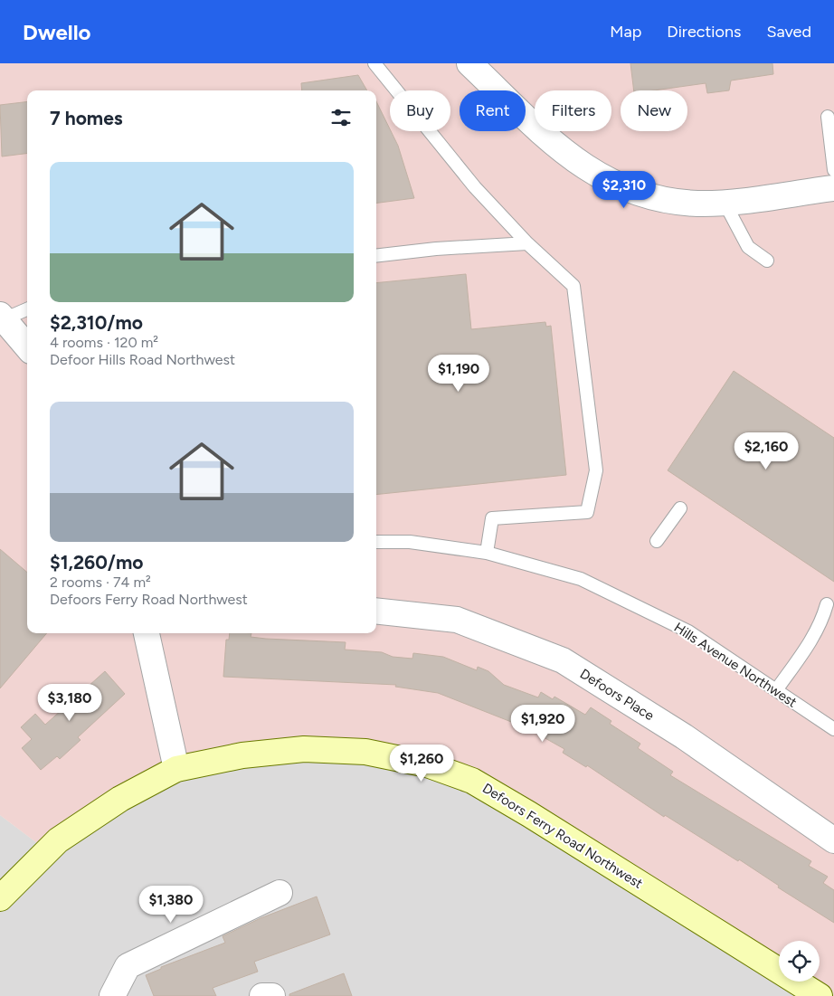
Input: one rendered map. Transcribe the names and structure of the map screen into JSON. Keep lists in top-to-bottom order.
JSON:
{
  "streets": {
    "street": ["Defoors Place", "Defoors Ferry Road Northwest"],
    "lane": ["Hills Avenue Northwest"]
  },
  "page": {
    "header": "Dwello",
    "nav": ["Map", "Directions", "Saved"],
    "chip": [
      "Buy",
      "Rent",
      "Filters",
      "New"
    ],
    "heading": "7 homes",
    "list": [
      {
        "name": "$2,310/mo",
        "note": "4 rooms · 120 m² · Defoor Hills Road Northwest"
      },
      {
        "name": "$1,260/mo",
        "note": "2 rooms · 74 m² · Defoors Ferry Road Northwest"
      }
    ],
    "price": [
      "$2,310",
      "$1,190",
      "$2,160",
      "$3,180",
      "$1,920",
      "$1,260",
      "$1,380"
    ]
  }
}
